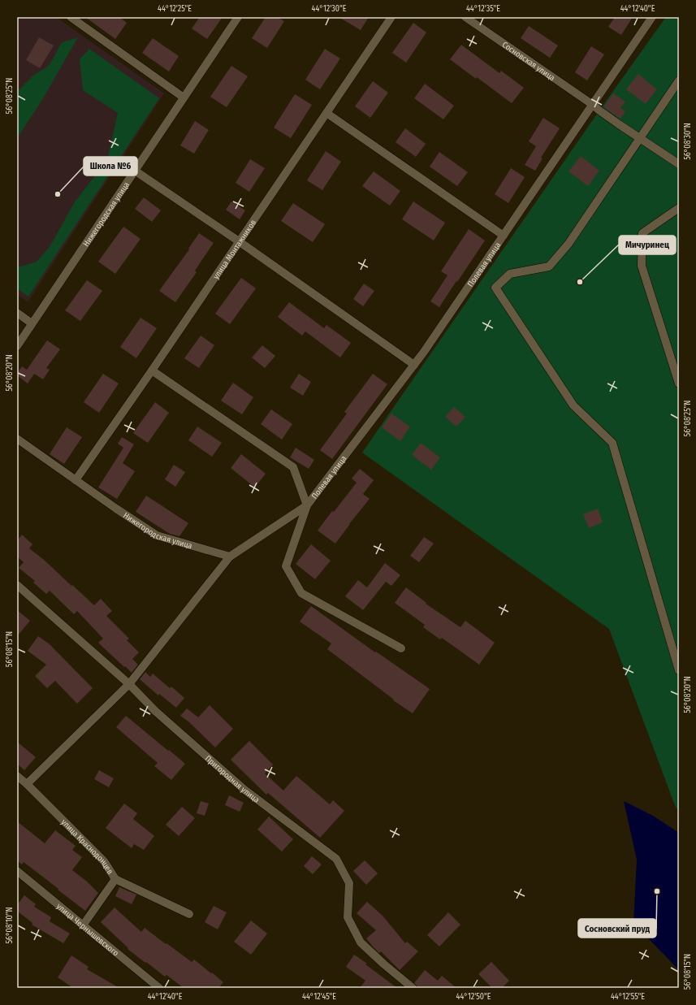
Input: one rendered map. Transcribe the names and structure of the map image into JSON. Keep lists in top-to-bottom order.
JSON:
{
  "streets": {
    "street": [
      "Сосновская улица",
      "Нижегородская улица",
      "улица Монтажников",
      "Полевая улица",
      "Пригородная улица",
      "улица Краснодонцев",
      "улица Чернышевского"
    ]
  },
  "crossings": [
    ["Сосновская улица", "Полевая улица"],
    ["Нижегородская улица", "улица Монтажников"],
    ["улица Краснодонцев", "улица Чернышевского"]
  ],
  "places": ["Школа №6", "Мичуринец", "Сосновский пруд"],
  "coordinates": [
    "44°12'25\"E",
    "44°12'30\"E",
    "44°12'35\"E",
    "44°12'40\"E",
    "56°08'25\"N",
    "56°08'30\"N",
    "56°08'20\"N",
    "56°08'15\"N",
    "56°08'10\"N",
    "44°12'45\"E",
    "44°12'50\"E",
    "44°12'55\"E"
  ]
}
